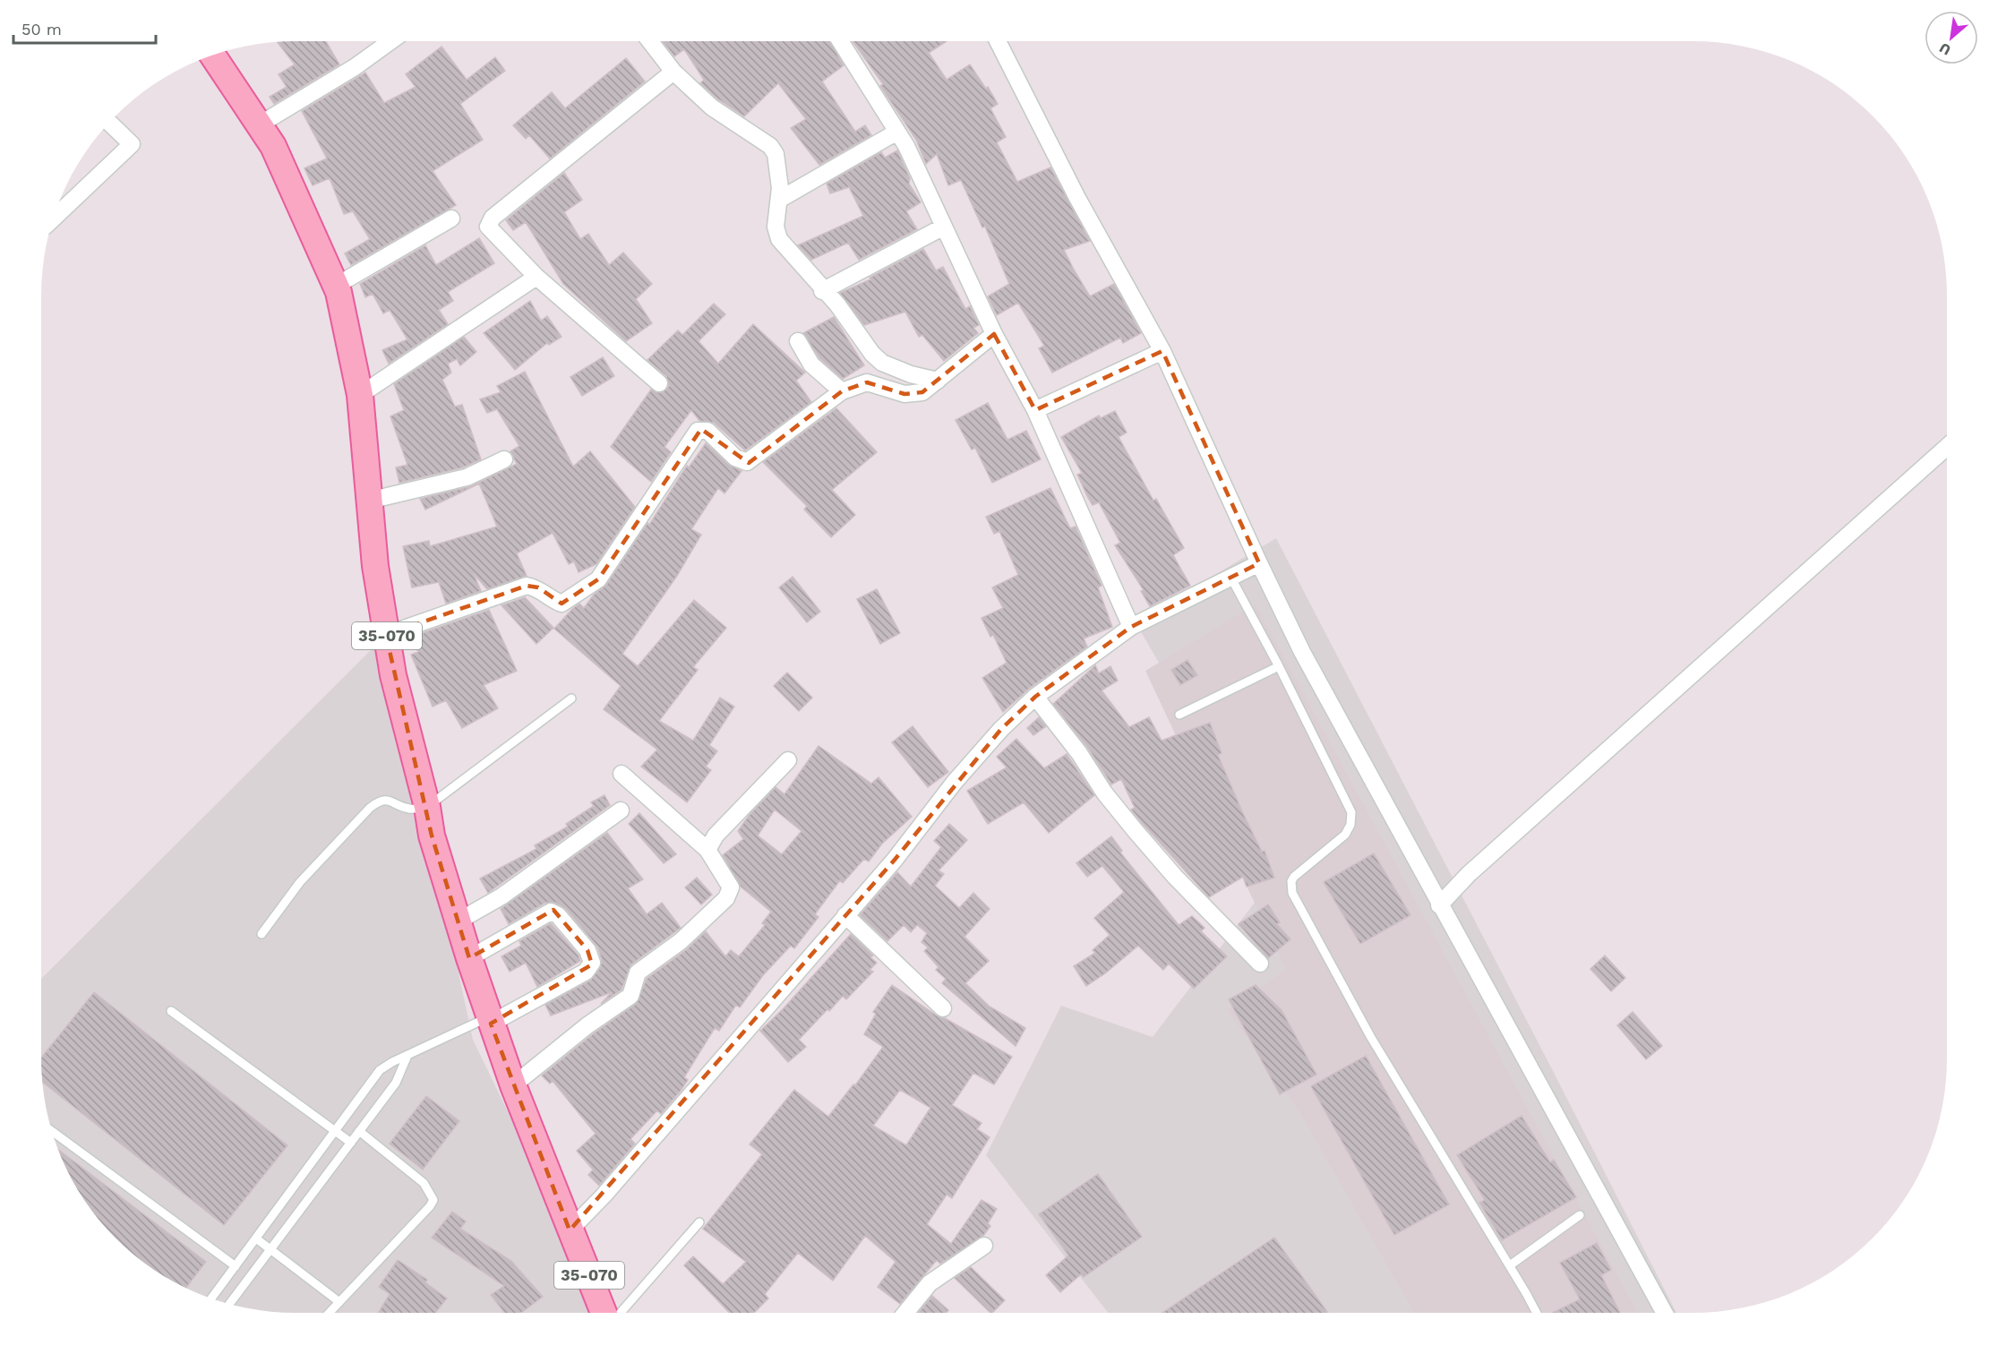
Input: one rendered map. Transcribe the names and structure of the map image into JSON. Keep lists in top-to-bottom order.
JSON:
{
  "streets": {
    "main road": ["35-070"]
  },
  "scale_bar": "50 m",
  "north": "bottom left"
}
